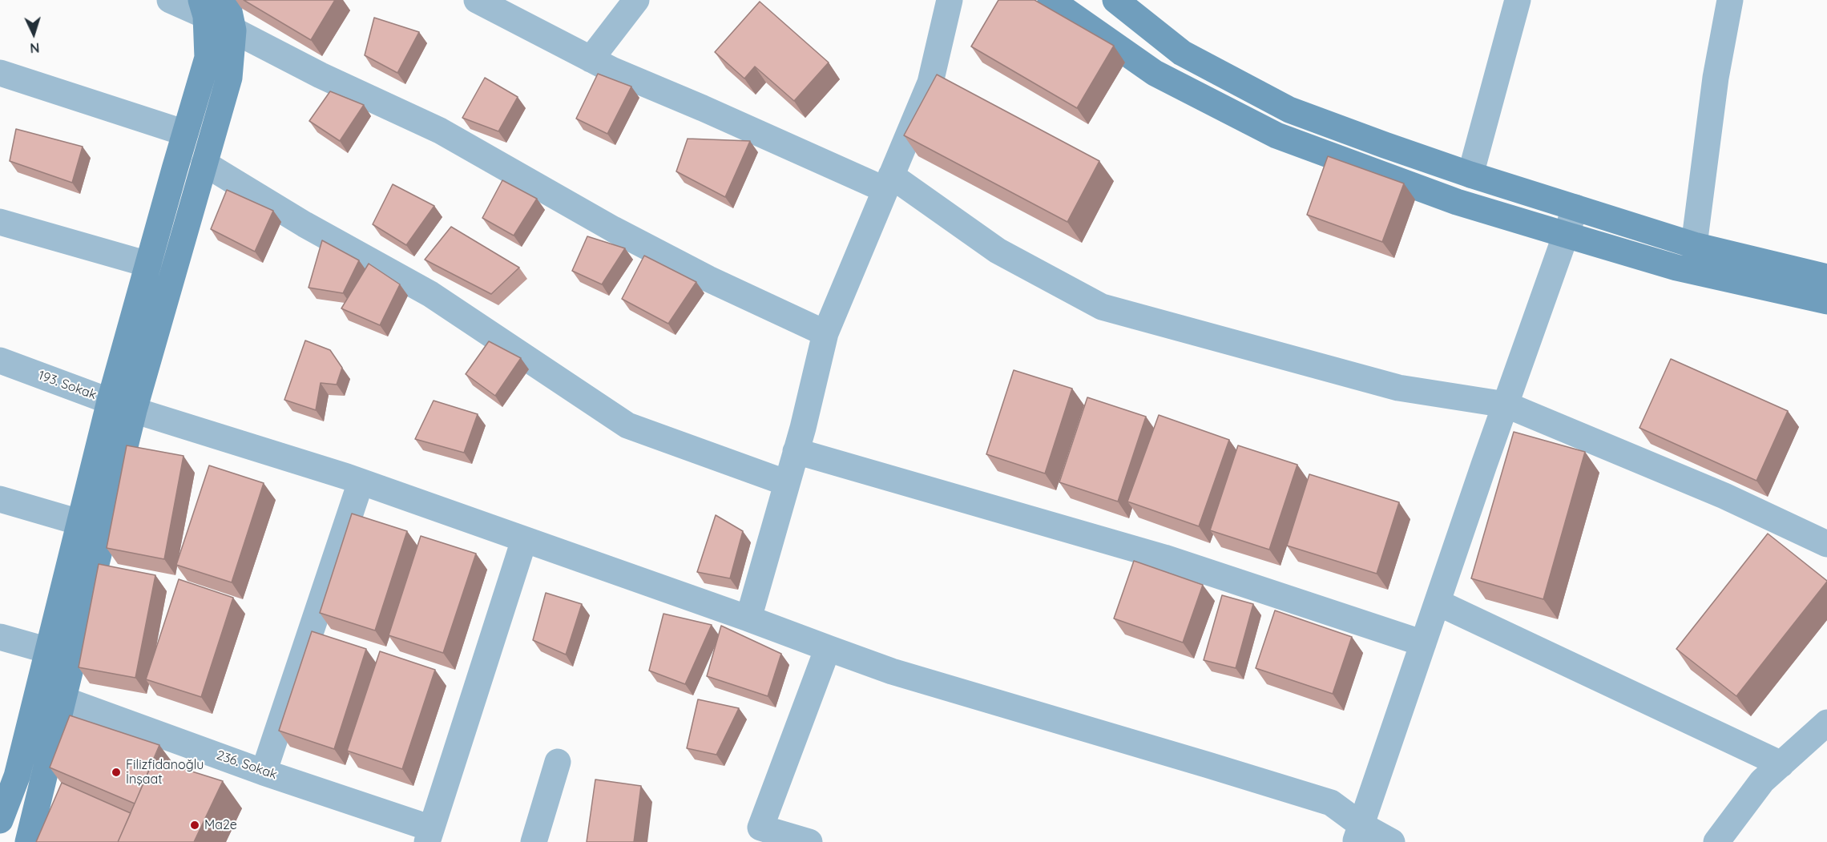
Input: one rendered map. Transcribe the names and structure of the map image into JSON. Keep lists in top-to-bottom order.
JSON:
{
  "streets": {
    "street": ["193. Sokak", "236. Sokak"]
  },
  "places": ["Filizfidanoğlu İnşaat", "Ma2e"],
  "north": "bottom"
}
